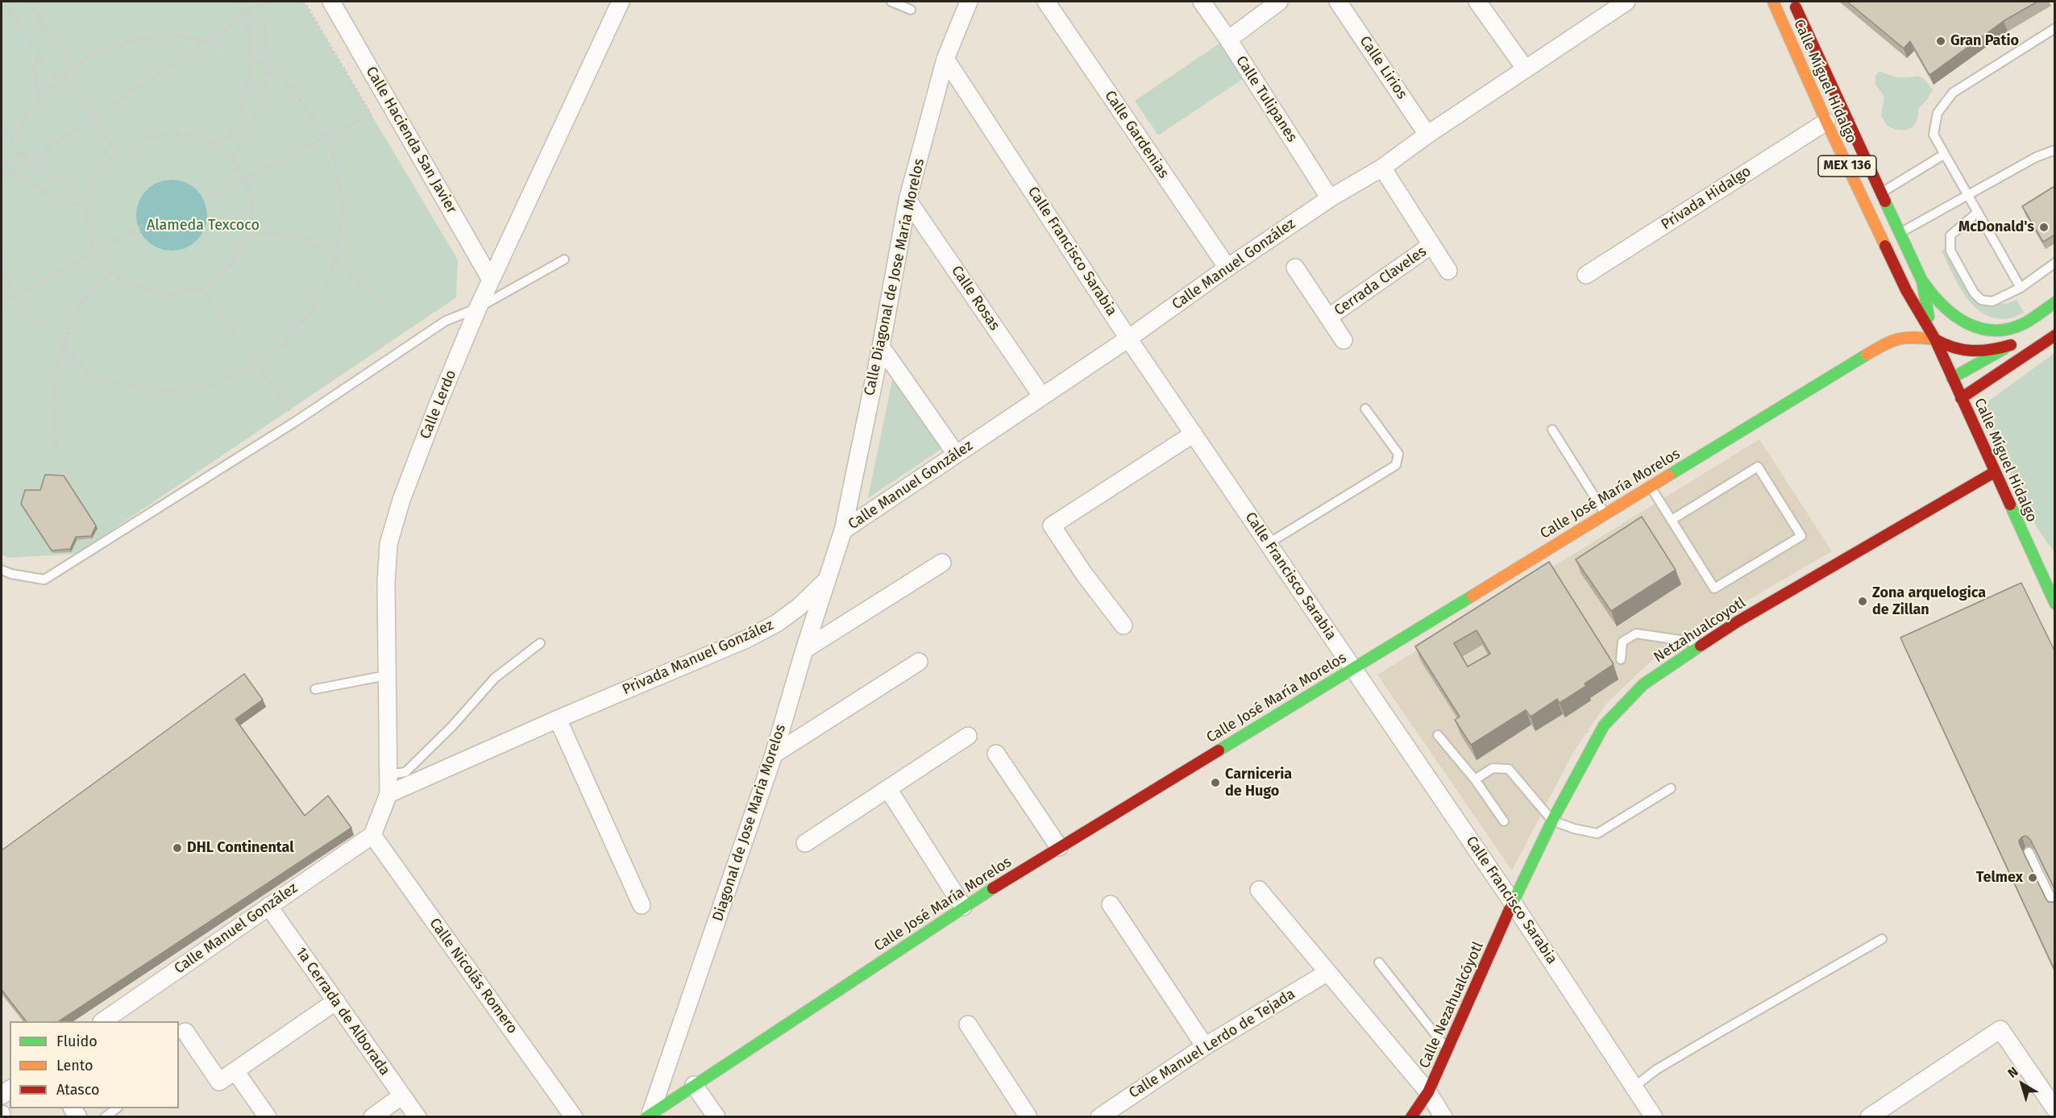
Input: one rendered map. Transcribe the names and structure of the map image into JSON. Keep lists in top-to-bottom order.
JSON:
{
  "streets": {
    "street": [
      "Calle Lirios",
      "Calle Míguel Hidalgo",
      "Calle Tulipanes",
      "Calle Gardenias",
      "Calle Hacienda San Javier",
      "MEX 136",
      "Privada Hidalgo",
      "Calle Francisco Sarabia",
      "Calle Manuel González",
      "Calle Diagonal de Jose María Morelos",
      "Cerrada Claveles",
      "Calle Rosas",
      "Calle Lerdo",
      "Calle José María Morelos",
      "Netzahualcoyotl",
      "Privada Manuel González",
      "Diagonal de Jose Maria Morelos",
      "Calle Nicolás Romero",
      "Calle Nezahualcóyotl",
      "1a Cerrada de Alborada",
      "Calle Manuel Lerdo de Tejada"
    ]
  },
  "crossings": [
    ["Calle Lirios", "Calle Manuel González"],
    ["Calle Míguel Hidalgo", "Privada Hidalgo"],
    ["Calle Míguel Hidalgo", "Calle José María Morelos"],
    ["Calle Míguel Hidalgo", "Netzahualcoyotl"],
    ["Calle Tulipanes", "Calle Manuel González"],
    ["Calle Gardenias", "Calle Manuel González"],
    ["Calle Hacienda San Javier", "Calle Lerdo"],
    ["Calle Francisco Sarabia", "Calle Manuel González"],
    ["Calle Francisco Sarabia", "Calle Diagonal de Jose María Morelos"],
    ["Calle Francisco Sarabia", "Calle José María Morelos"],
    ["Calle Francisco Sarabia", "Netzahualcoyotl"],
    ["Calle Francisco Sarabia", "Calle Nezahualcóyotl"],
    ["Calle Manuel González", "Calle Diagonal de Jose María Morelos"],
    ["Calle Manuel González", "Calle Rosas"],
    ["Calle Manuel González", "Calle Lerdo"],
    ["Calle Manuel González", "Diagonal de Jose Maria Morelos"],
    ["Calle Manuel González", "Calle Nicolás Romero"],
    ["Calle Manuel González", "1a Cerrada de Alborada"],
    ["Calle Diagonal de Jose María Morelos", "Calle Rosas"],
    ["Calle Diagonal de Jose María Morelos", "Diagonal de Jose Maria Morelos"],
    ["Calle Lerdo", "Privada Manuel González"],
    ["Calle Lerdo", "Calle Nicolás Romero"],
    ["Calle José María Morelos", "Diagonal de Jose Maria Morelos"],
    ["Netzahualcoyotl", "Calle Nezahualcóyotl"],
    ["Privada Manuel González", "Diagonal de Jose Maria Morelos"]
  ],
  "parks": ["Alameda Texcoco"],
  "places": [
    "Gran Patio",
    "McDonald's",
    "Zona arquelogica de Zillan",
    "Carniceria de Hugo",
    "DHL Continental",
    "Telmex"
  ],
  "legend": ["Fluido", "Lento", "Atasco"],
  "north": "top left"
}
